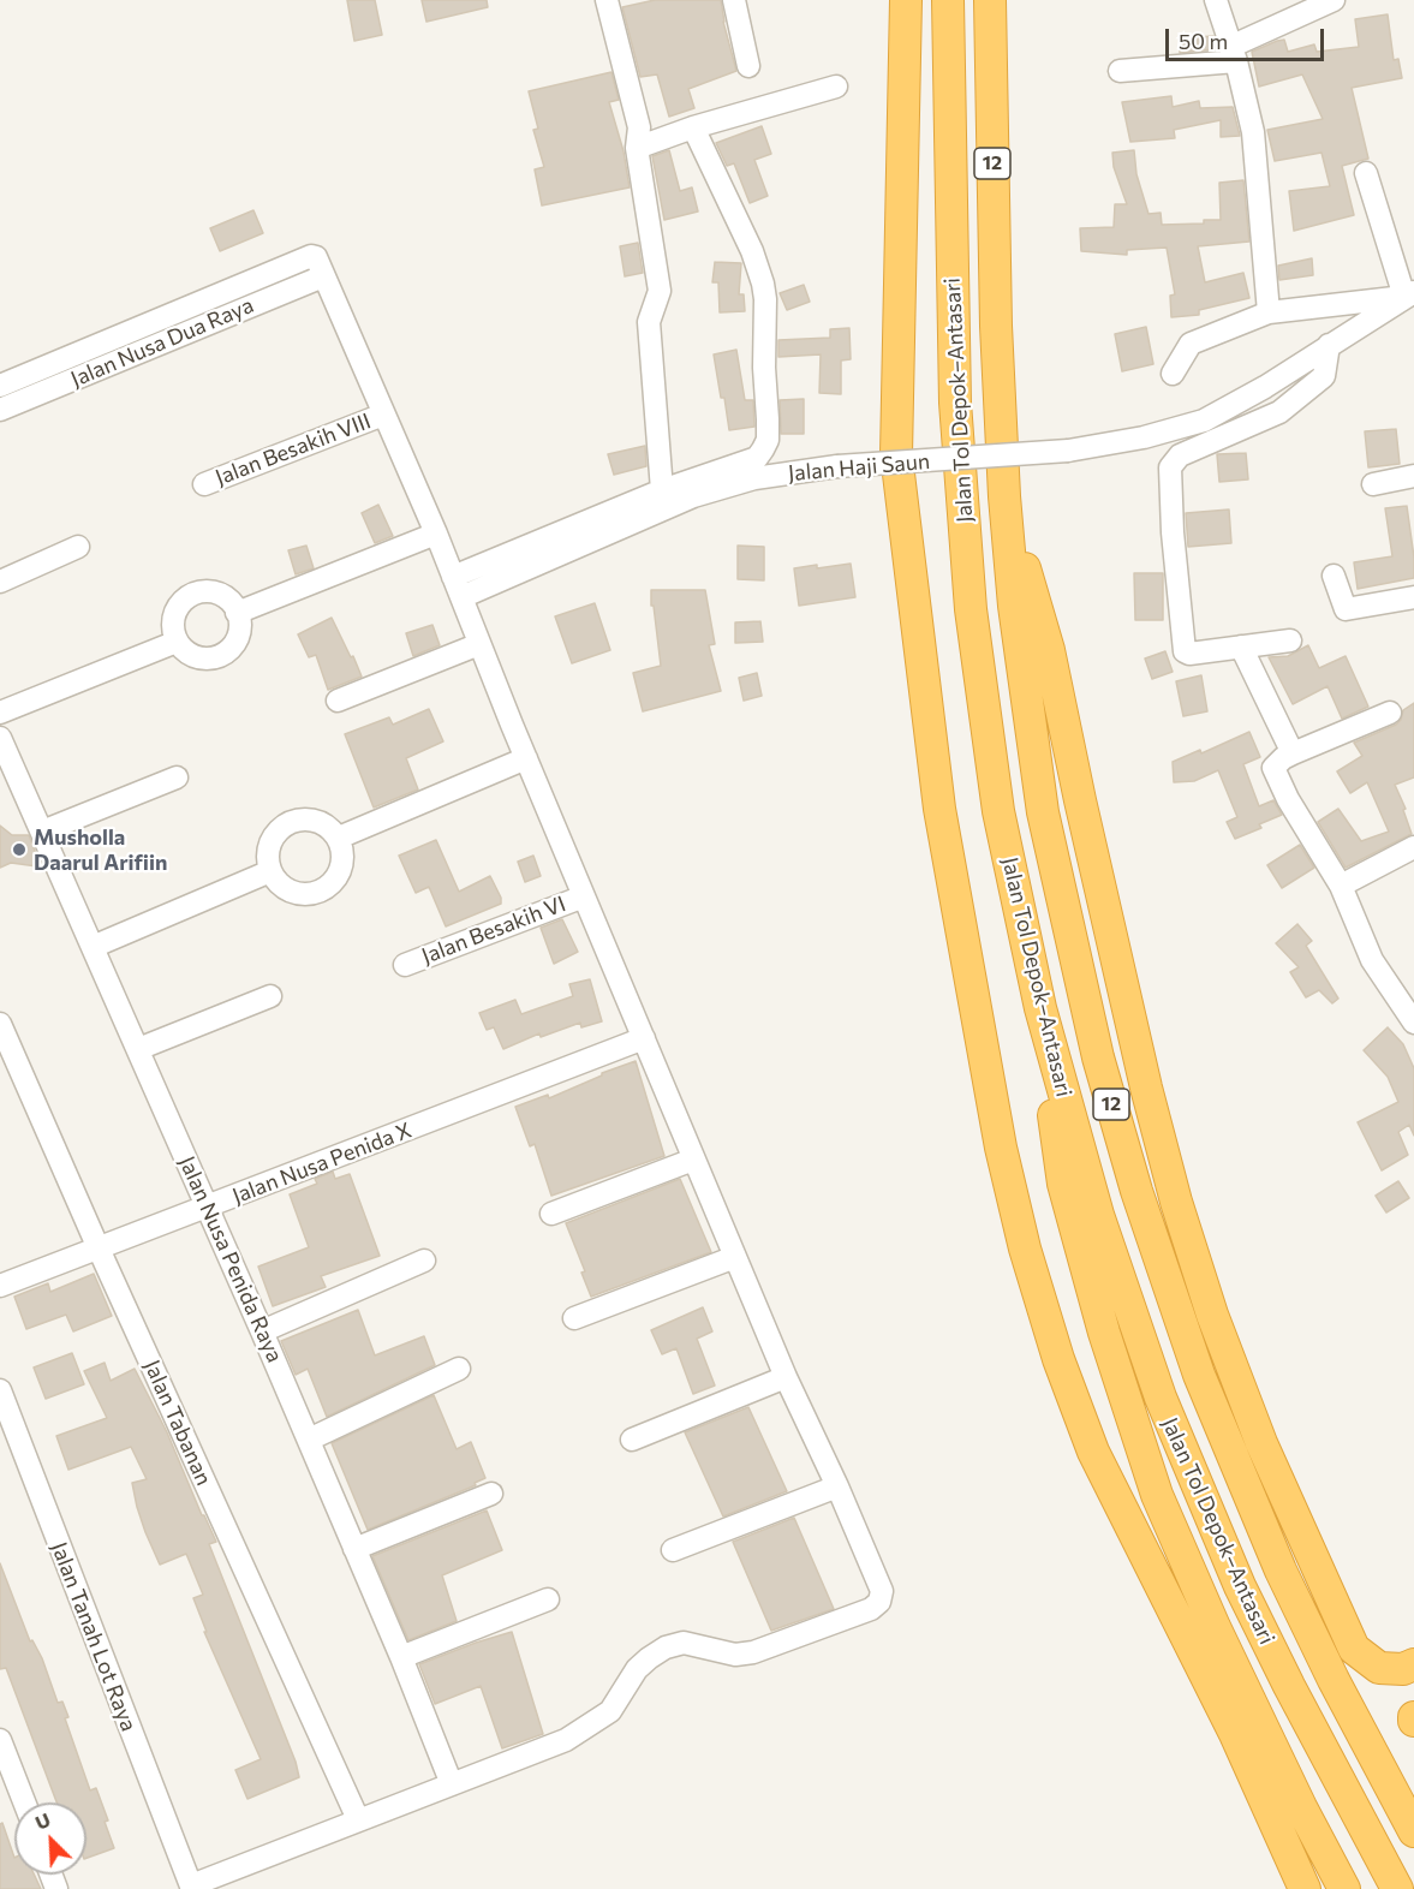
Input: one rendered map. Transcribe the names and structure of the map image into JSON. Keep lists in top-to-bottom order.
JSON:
{
  "streets": {
    "highway": ["12", "Jalan Tol Depok–Antasari"],
    "street": [
      "Jalan Nusa Dua Raya",
      "Jalan Besakih VIII",
      "Jalan Haji Saun",
      "Jalan Besakih VI",
      "Jalan Nusa Penida X",
      "Jalan Nusa Penida Raya",
      "Jalan Tabanan",
      "Jalan Tanah Lot Raya"
    ]
  },
  "crossings": [
    ["Jalan Nusa Penida X", "Jalan Nusa Penida Raya"],
    ["Jalan Nusa Penida X", "Jalan Tabanan"]
  ],
  "places": ["Musholla Daarul Arifiin"],
  "scale_bar": "50 m",
  "north": "top left"
}
